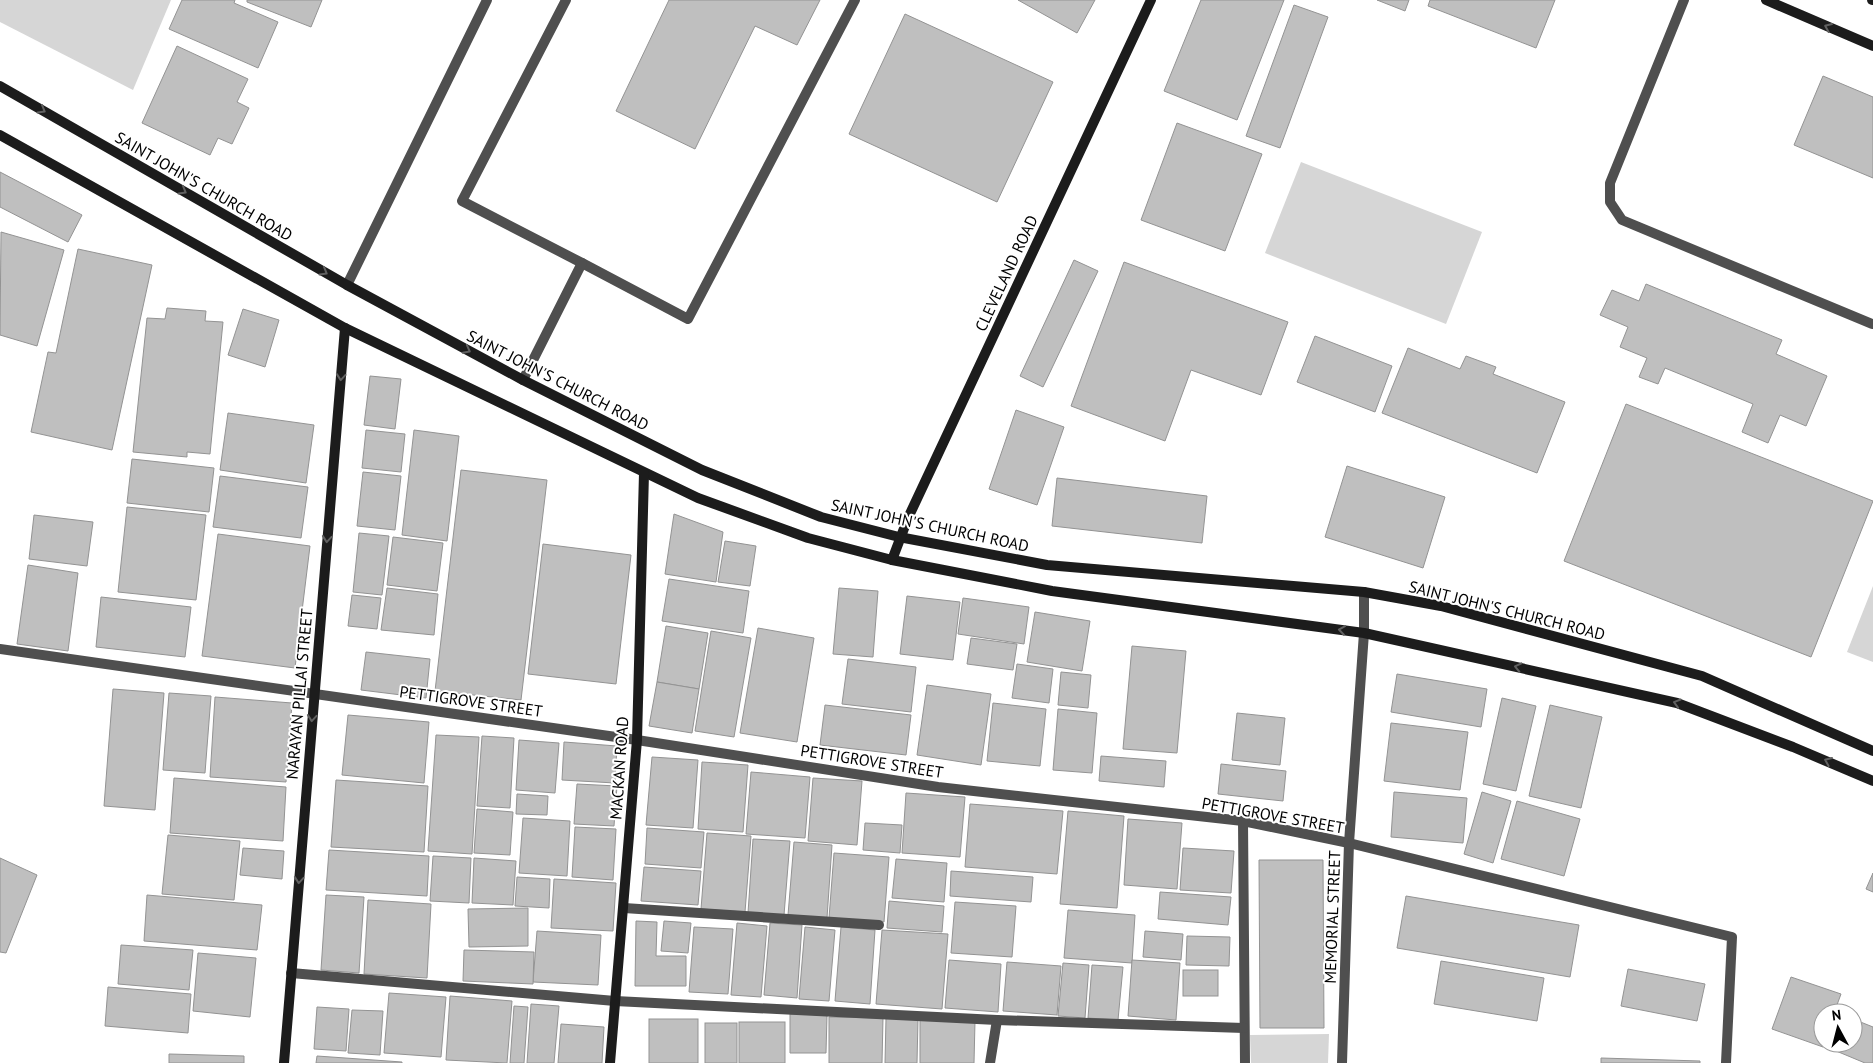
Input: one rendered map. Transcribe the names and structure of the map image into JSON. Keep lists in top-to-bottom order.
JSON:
{
  "streets": {
    "main road": [
      "SAINT JOHN'S CHURCH ROAD",
      "CLEVELAND ROAD",
      "NARAYAN PILLAI STREET",
      "MACKAN ROAD"
    ],
    "street": ["PETTIGROVE STREET", "MEMORIAL STREET"]
  },
  "crossings": [
    ["SAINT JOHN'S CHURCH ROAD", "CLEVELAND ROAD"],
    ["SAINT JOHN'S CHURCH ROAD", "MEMORIAL STREET"],
    ["NARAYAN PILLAI STREET", "PETTIGROVE STREET"],
    ["PETTIGROVE STREET", "MACKAN ROAD"],
    ["PETTIGROVE STREET", "MEMORIAL STREET"]
  ],
  "one_way": ["NARAYAN PILLAI STREET"],
  "north": "top"
}
